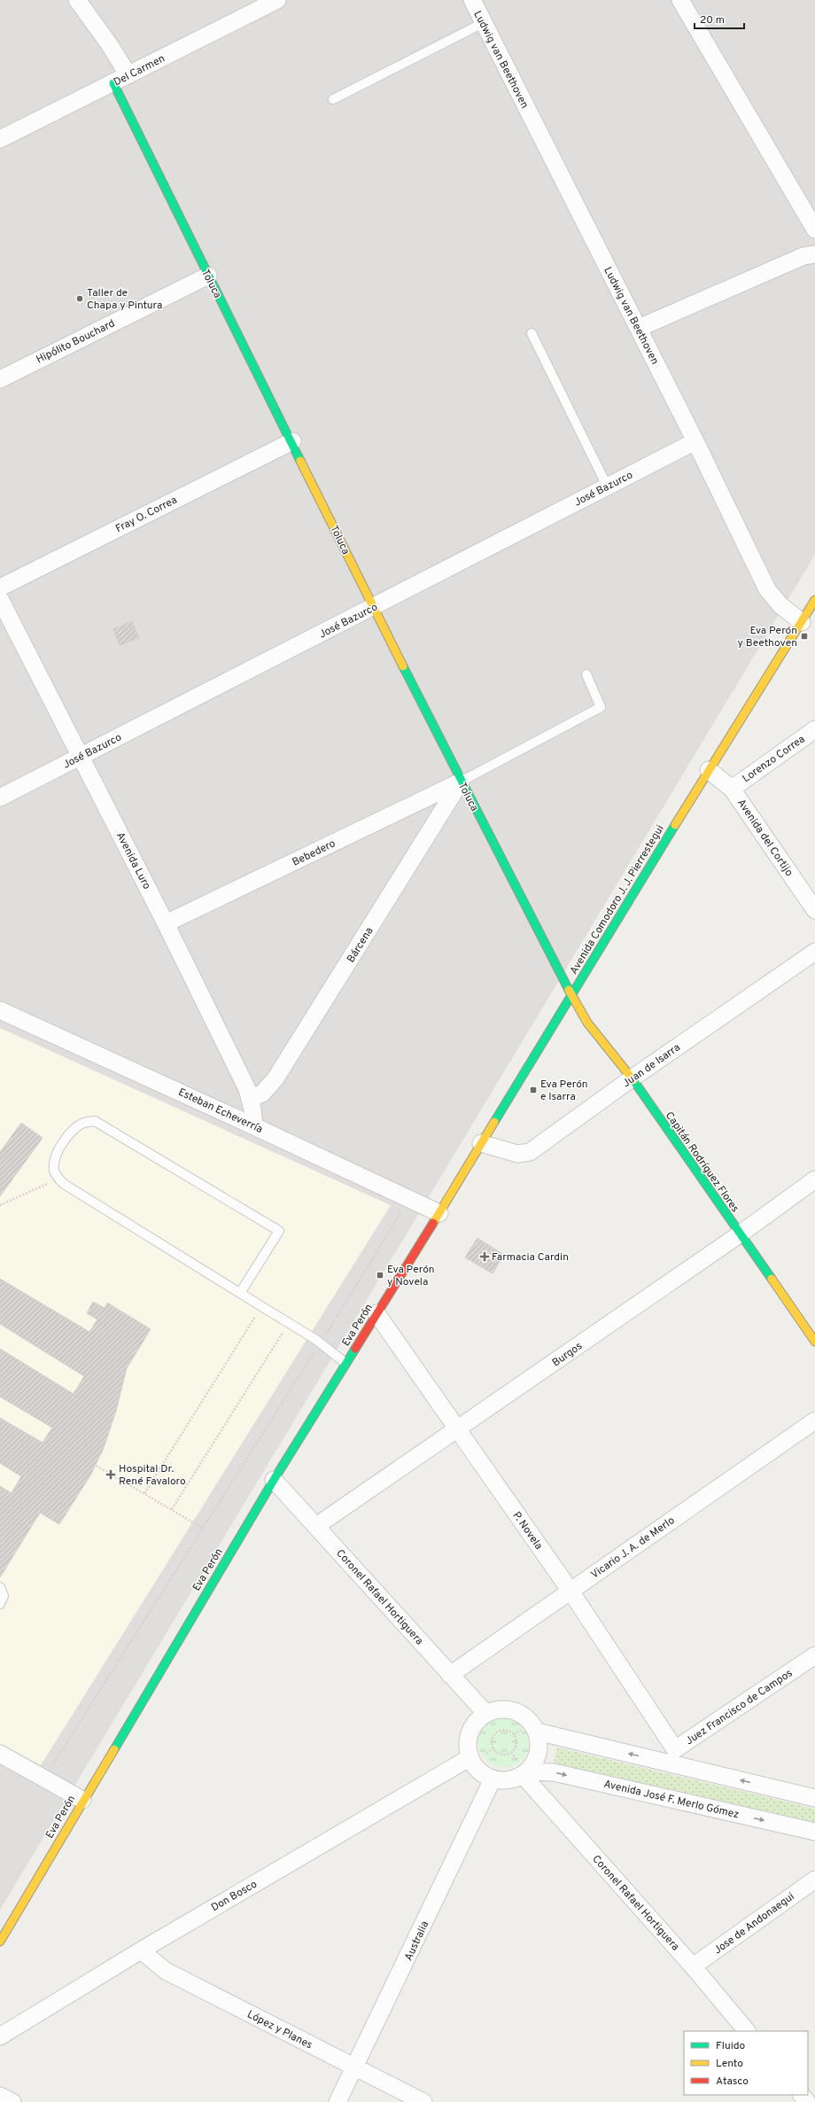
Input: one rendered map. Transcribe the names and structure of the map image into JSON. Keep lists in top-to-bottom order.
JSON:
{
  "streets": {
    "main road": [
      "Toluca",
      "Avenida Comodoro J. J. Pierrestegui",
      "Capitán Rodríguez Flores",
      "Eva Perón"
    ],
    "street": [
      "Ludwig van Beethoven",
      "Del Carmen",
      "Hipólito Bouchard",
      "José Bazurco",
      "Fray O. Correa",
      "Lorenzo Correa",
      "Avenida del Cortijo",
      "Bebedero",
      "Avenida Luro",
      "Bárcena",
      "Juan de Isarra",
      "Esteban Echeverría",
      "Burgos",
      "P. Novela",
      "Vicario J. A. de Merlo",
      "Coronel Rafael Hortiguera",
      "Juez Francisco de Campos",
      "Avenida José F. Merlo Gómez",
      "Don Bosco",
      "Jose de Andonaegui",
      "Australia",
      "López y Planes"
    ]
  },
  "crossings": [
    ["Ludwig van Beethoven", "José Bazurco"],
    ["Ludwig van Beethoven", "Avenida Comodoro J. J. Pierrestegui"],
    ["Del Carmen", "Toluca"],
    ["Toluca", "Hipólito Bouchard"],
    ["Toluca", "José Bazurco"],
    ["Toluca", "Fray O. Correa"],
    ["Toluca", "Bebedero"],
    ["Toluca", "Avenida Comodoro J. J. Pierrestegui"],
    ["Toluca", "Bárcena"],
    ["Toluca", "Capitán Rodríguez Flores"],
    ["José Bazurco", "Avenida Luro"],
    ["Lorenzo Correa", "Avenida del Cortijo"],
    ["Avenida del Cortijo", "Avenida Comodoro J. J. Pierrestegui"],
    ["Bebedero", "Avenida Luro"],
    ["Bebedero", "Bárcena"],
    ["Avenida Luro", "Bárcena"],
    ["Avenida Luro", "Esteban Echeverría"],
    ["Avenida Comodoro J. J. Pierrestegui", "Juan de Isarra"],
    ["Avenida Comodoro J. J. Pierrestegui", "Esteban Echeverría"],
    ["Avenida Comodoro J. J. Pierrestegui", "Capitán Rodríguez Flores"],
    ["Avenida Comodoro J. J. Pierrestegui", "Eva Perón"],
    ["Juan de Isarra", "Capitán Rodríguez Flores"],
    ["Esteban Echeverría", "Eva Perón"],
    ["Capitán Rodríguez Flores", "Burgos"],
    ["Eva Perón", "P. Novela"],
    ["Eva Perón", "Coronel Rafael Hortiguera"],
    ["Burgos", "P. Novela"],
    ["Burgos", "Coronel Rafael Hortiguera"],
    ["P. Novela", "Vicario J. A. de Merlo"],
    ["P. Novela", "Juez Francisco de Campos"],
    ["Vicario J. A. de Merlo", "Coronel Rafael Hortiguera"],
    ["Coronel Rafael Hortiguera", "Avenida José F. Merlo Gómez"],
    ["Coronel Rafael Hortiguera", "Jose de Andonaegui"],
    ["Avenida José F. Merlo Gómez", "Australia"],
    ["Don Bosco", "López y Planes"],
    ["Australia", "López y Planes"]
  ],
  "places": {
    "other": ["Taller de Chapa y Pintura"],
    "transit": ["Eva Perón y Beethoven", "Eva Perón e Isarra", "Eva Perón y Novela"],
    "health": ["Farmacia Cardin", "Hospital Dr. René Favaloro"]
  },
  "legend": ["Fluido", "Lento", "Atasco"],
  "scale_bar": "20 m"
}
